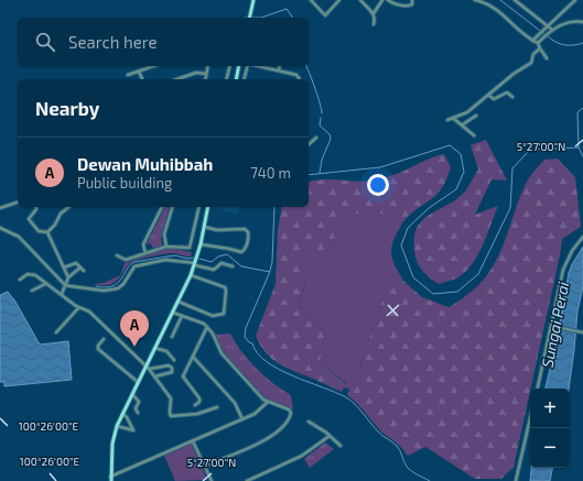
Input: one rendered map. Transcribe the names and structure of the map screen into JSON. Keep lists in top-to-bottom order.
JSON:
{
  "water": ["Sungai Perai"],
  "page": {
    "search": "Search here",
    "heading": "Nearby",
    "list": [
      {
        "mark": "A",
        "name": "Dewan Muhibbah",
        "note": "Public building",
        "value": "740 m"
      }
    ],
    "pins": "A",
    "map_buttons": ["+", "−"]
  },
  "coordinates": ["5°27'00\"N", "100°26'00\"E"]
}
